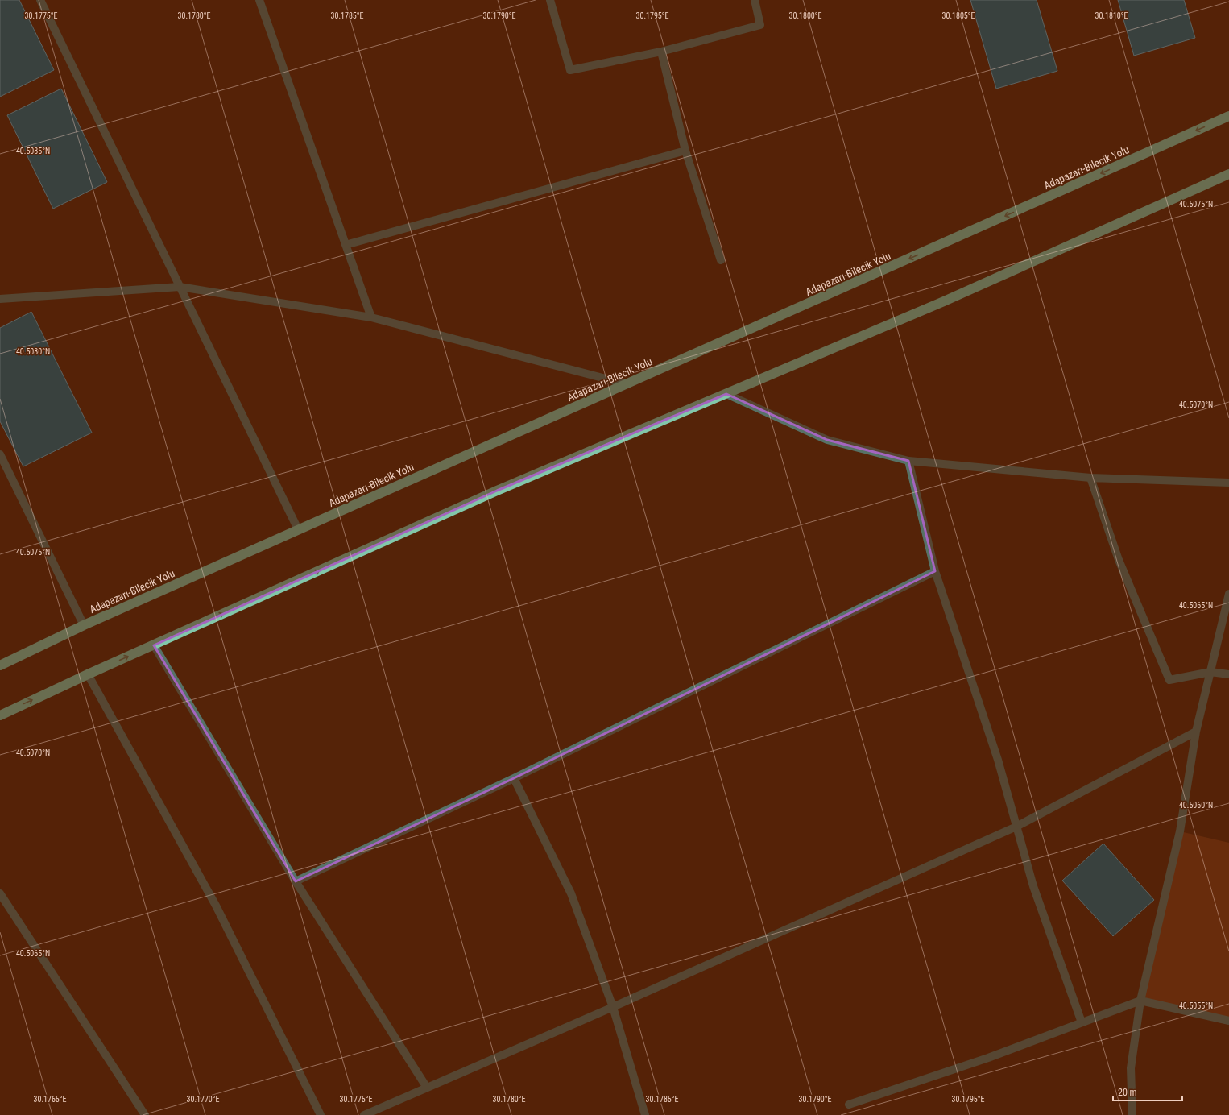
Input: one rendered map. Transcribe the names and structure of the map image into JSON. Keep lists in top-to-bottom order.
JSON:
{
  "streets": {
    "highway": ["Adapazarı-Bilecik Yolu"]
  },
  "scale_bar": "20 m",
  "coordinates": [
    "30.1775°E",
    "30.1780°E",
    "30.1785°E",
    "30.1790°E",
    "30.1795°E",
    "30.1800°E",
    "30.1805°E",
    "30.1810°E",
    "40.5085°N",
    "40.5075°N",
    "40.5080°N",
    "40.5070°N",
    "40.5065°N",
    "40.5060°N",
    "40.5055°N",
    "30.1765°E",
    "30.1770°E"
  ]
}
